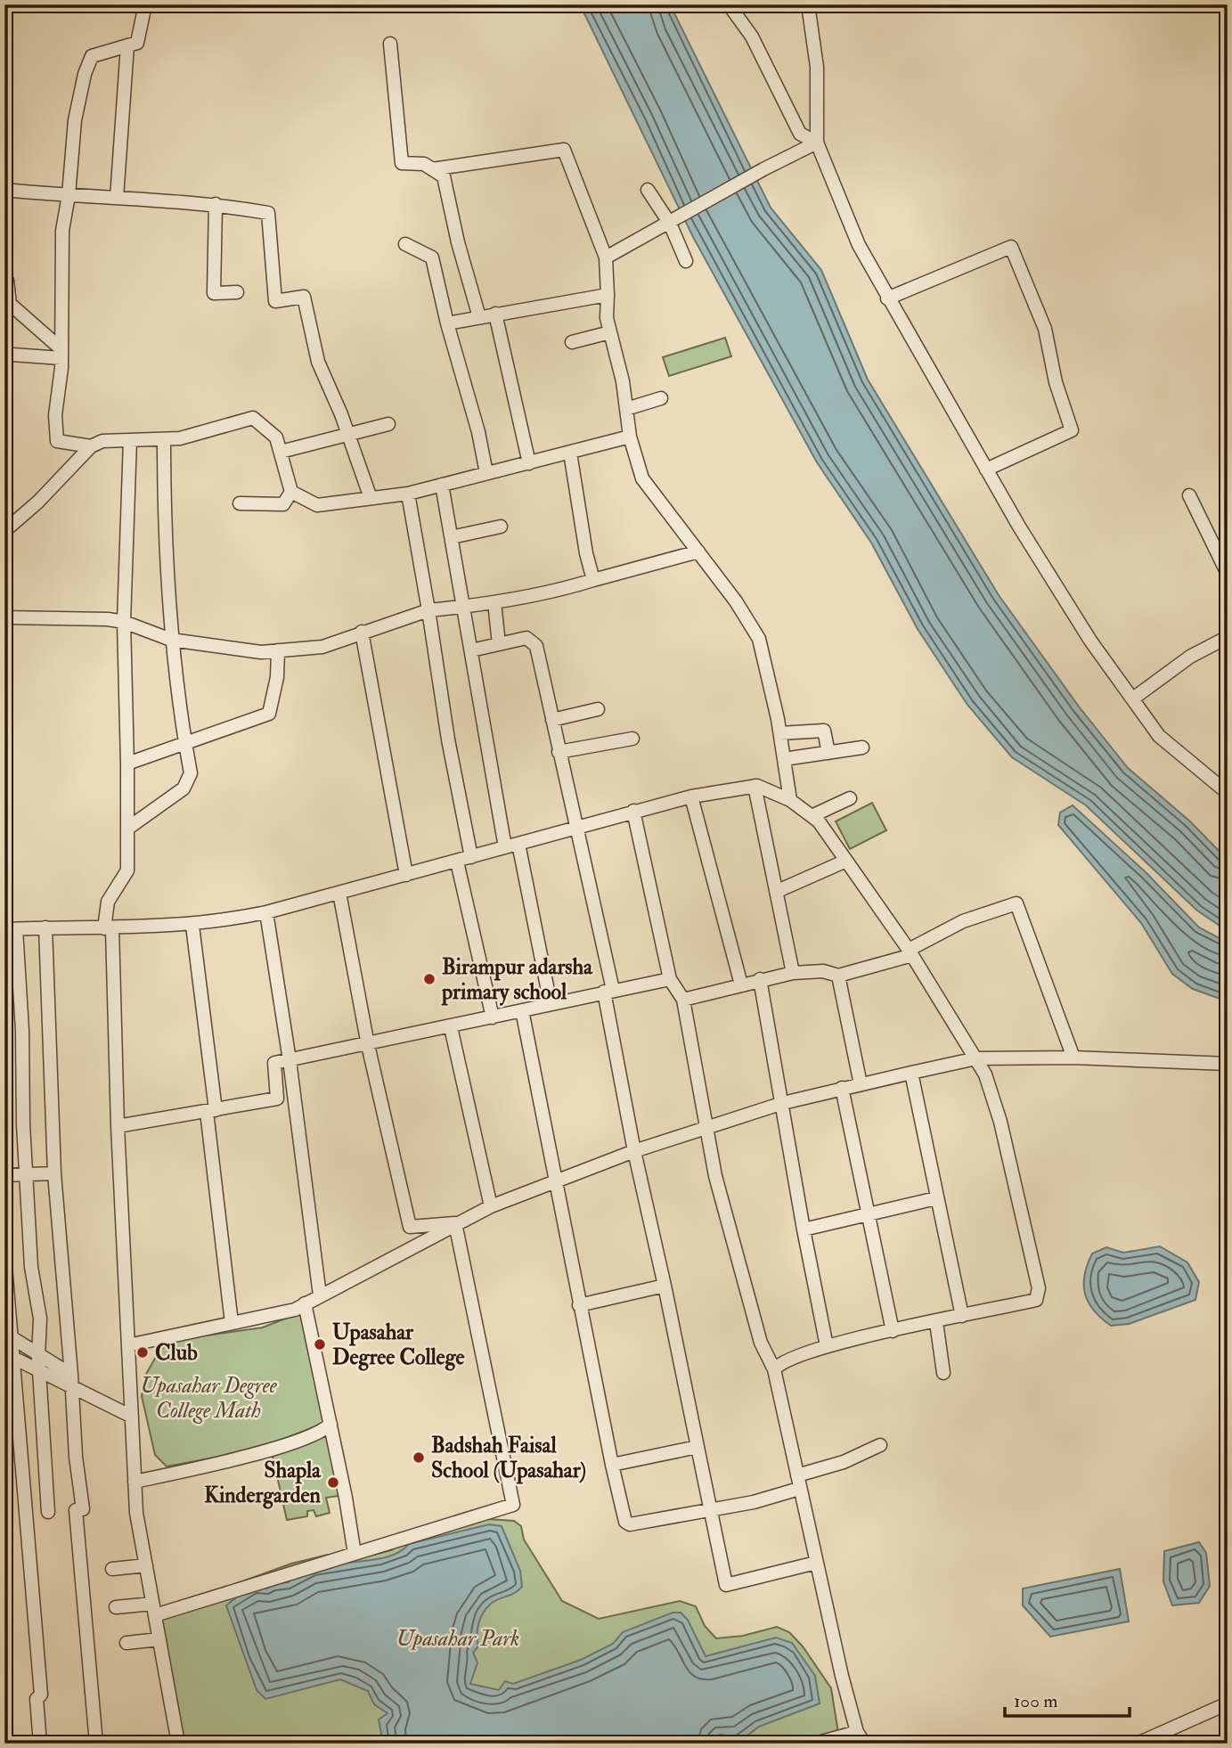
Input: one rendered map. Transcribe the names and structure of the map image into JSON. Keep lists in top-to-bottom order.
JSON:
{
  "parks": ["Upasahar Degree College Math", "Upasahar Park"],
  "places": [
    "Birampur adarsha primary school",
    "Upasahar Degree College",
    "Club",
    "Badshah Faisal School (Upasahar)",
    "Shapla Kindergarden"
  ],
  "scale_bar": "100 m"
}
